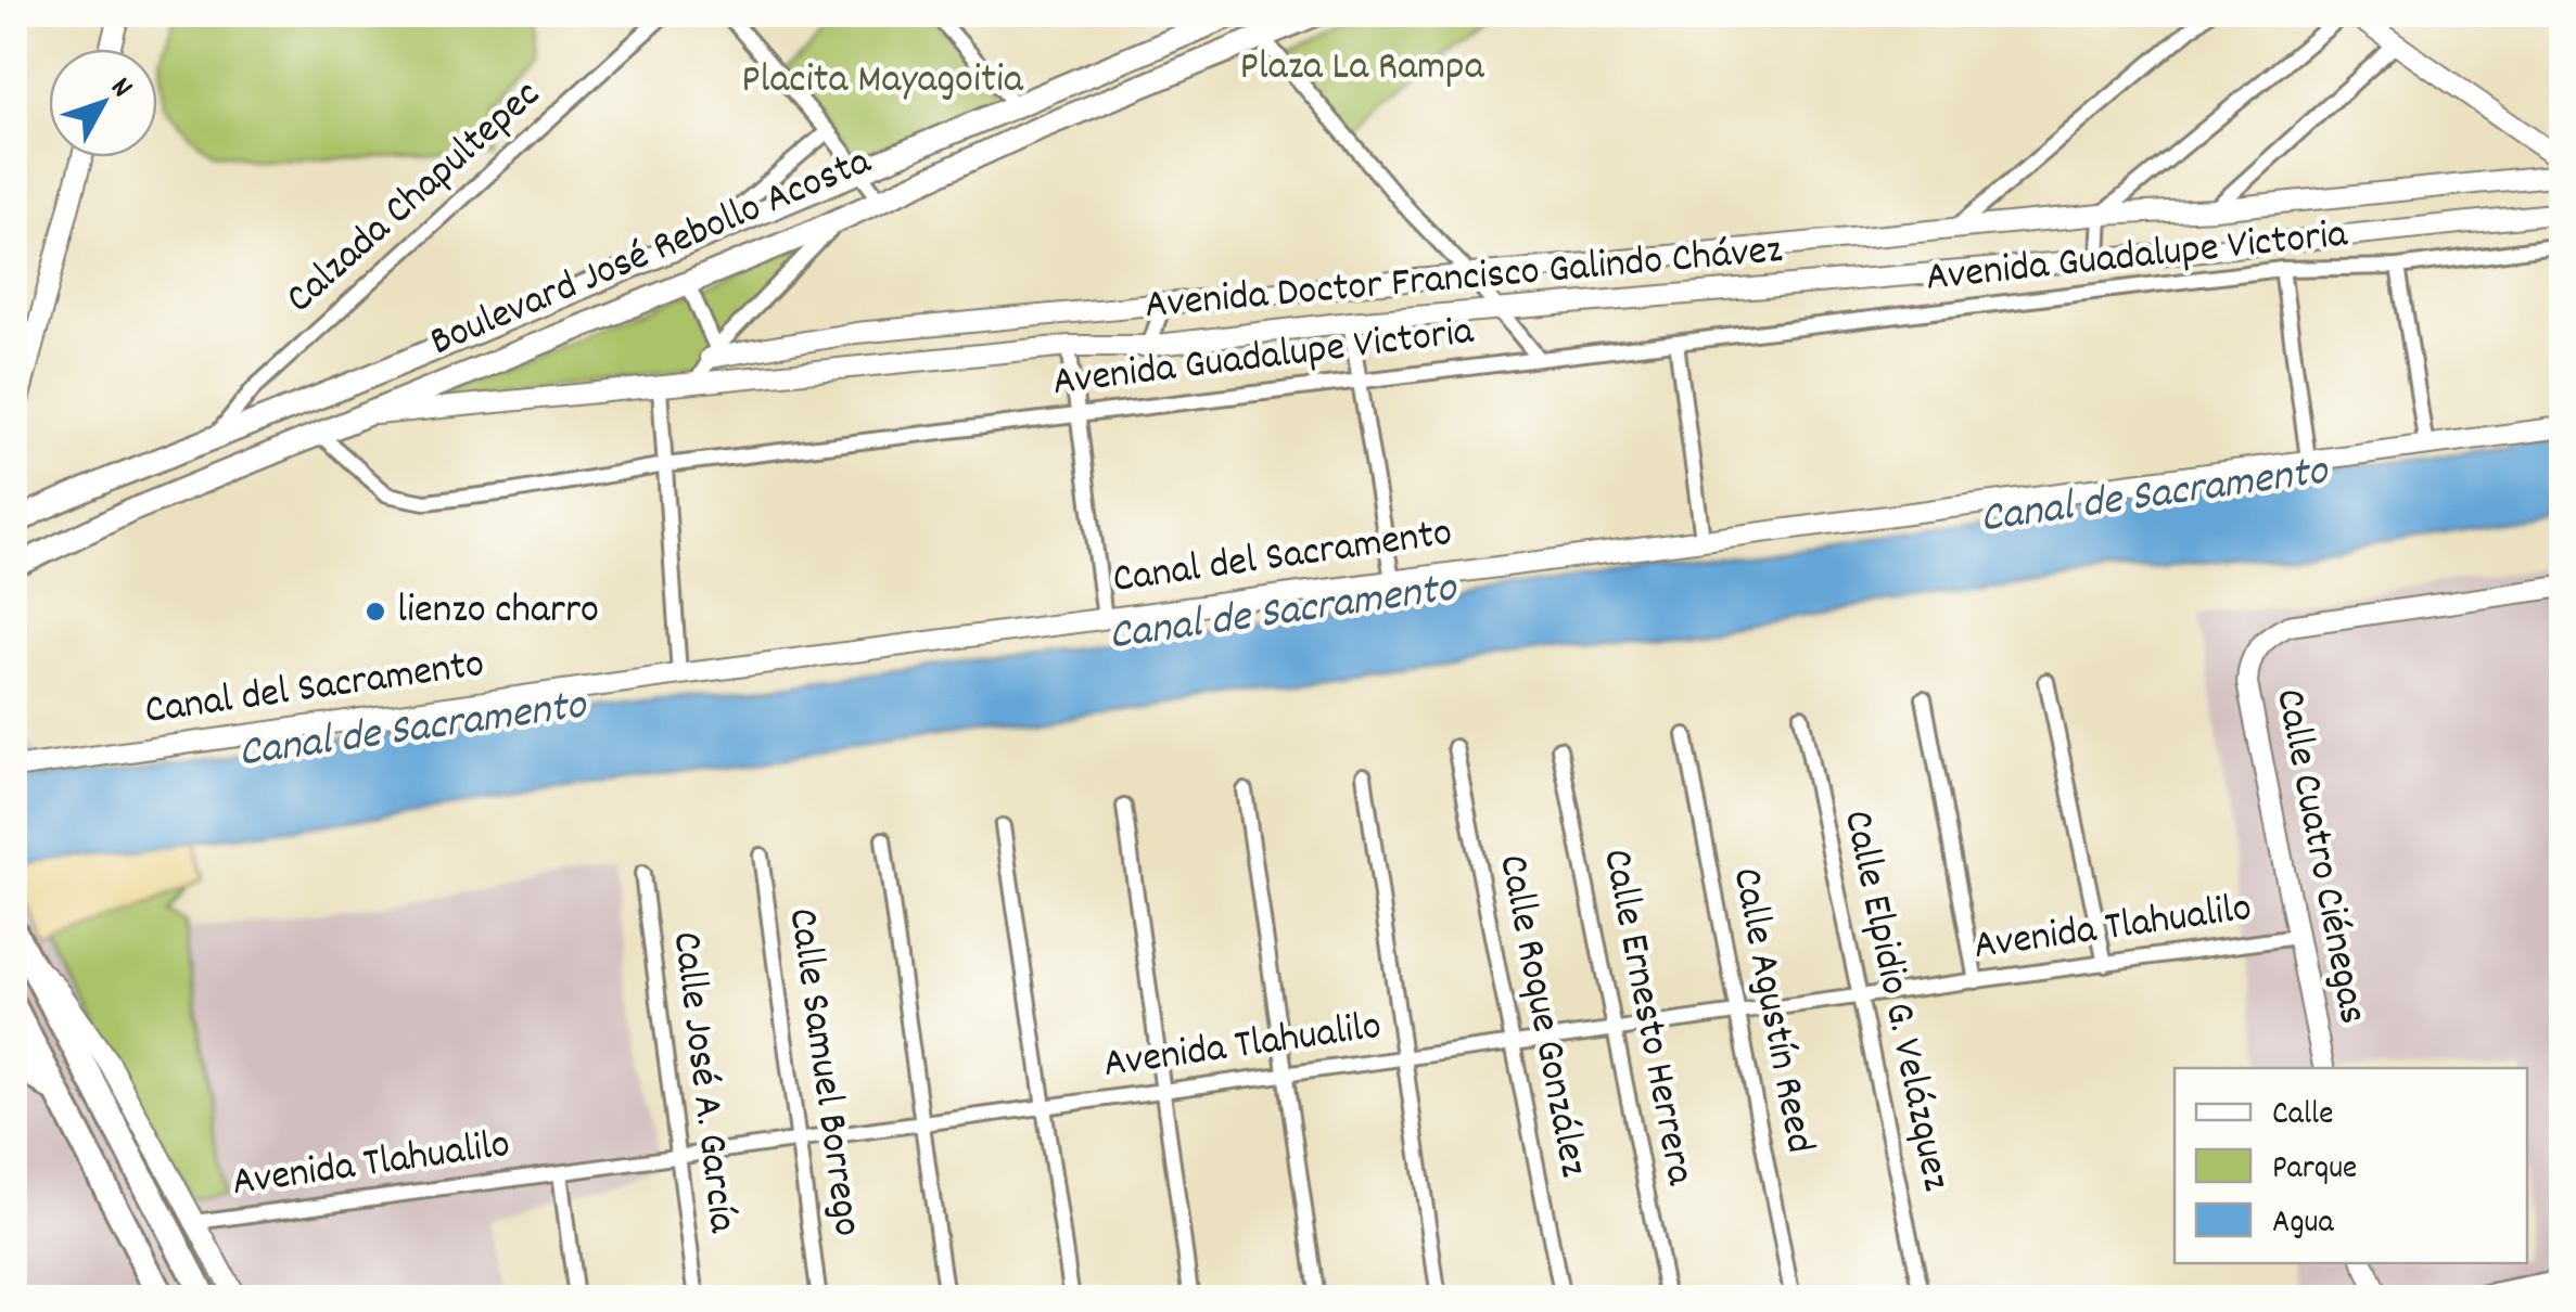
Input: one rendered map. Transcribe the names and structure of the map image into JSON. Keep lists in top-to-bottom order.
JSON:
{
  "streets": {
    "main road": ["Boulevard José Rebollo Acosta"],
    "street": [
      "Calzada Chapultepec",
      "Avenida Guadalupe Victoria",
      "Avenida Doctor Francisco Galindo Chávez",
      "Canal del Sacramento",
      "Calle Cuatro Ciénegas",
      "Avenida Tlahualilo",
      "Calle Elpidio G. Velázquez",
      "Calle Agustín Reed",
      "Calle Roque González",
      "Calle Ernesto Herrera",
      "Calle Samuel Borrego",
      "Calle José A. García"
    ]
  },
  "crossings": [
    ["Calzada Chapultepec", "Boulevard José Rebollo Acosta"],
    ["Boulevard José Rebollo Acosta", "Avenida Guadalupe Victoria"],
    ["Boulevard José Rebollo Acosta", "Avenida Doctor Francisco Galindo Chávez"],
    ["Calle Cuatro Ciénegas", "Avenida Tlahualilo"],
    ["Avenida Tlahualilo", "Calle Elpidio G. Velázquez"],
    ["Avenida Tlahualilo", "Calle Agustín Reed"],
    ["Avenida Tlahualilo", "Calle Roque González"],
    ["Avenida Tlahualilo", "Calle Ernesto Herrera"],
    ["Avenida Tlahualilo", "Calle Samuel Borrego"],
    ["Avenida Tlahualilo", "Calle José A. García"]
  ],
  "water": ["Canal de Sacramento"],
  "parks": ["Plaza La Rampa", "Placita Mayagoitia"],
  "places": ["lienzo charro"],
  "legend": ["Calle", "Parque", "Agua"],
  "north": "top right"
}
